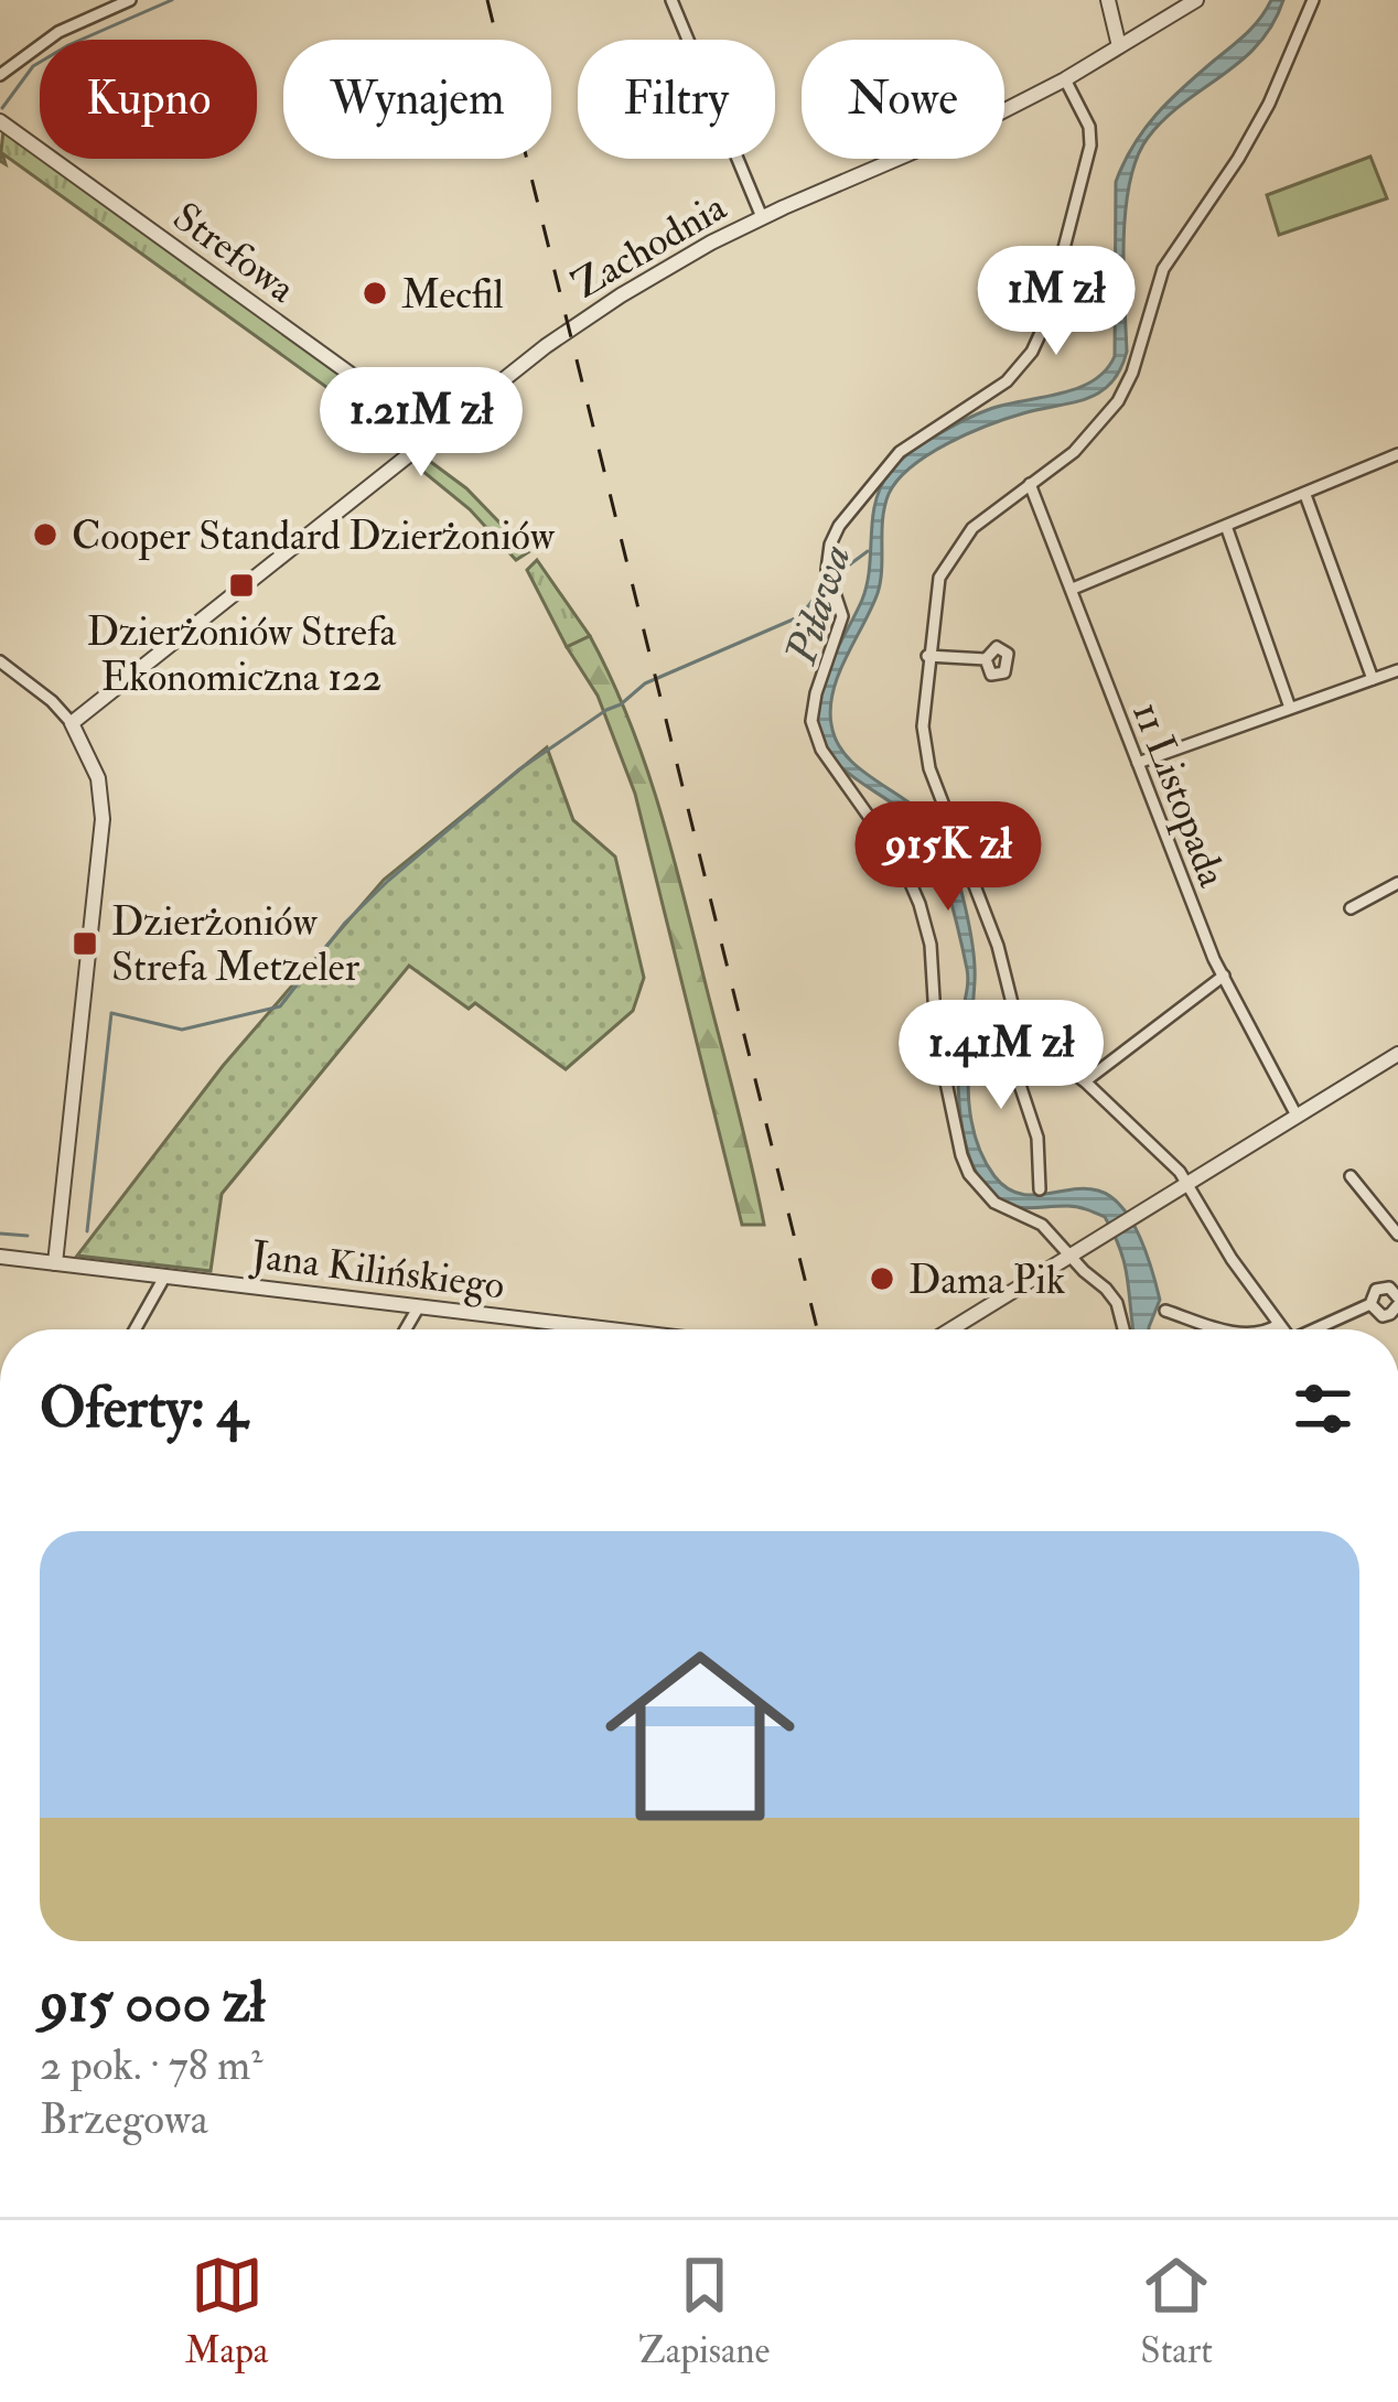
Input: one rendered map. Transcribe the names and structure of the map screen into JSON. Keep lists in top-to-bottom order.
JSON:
{
  "streets": {
    "street": [
      "Zachodnia",
      "Strefowa",
      "11 Listopada",
      "Jana Kilińskiego"
    ]
  },
  "crossings": [
    ["Zachodnia", "Strefowa"]
  ],
  "water": ["Piława"],
  "places": {
    "other": ["Mecfil", "Cooper Standard Dzierżoniów", "Dama Pik"],
    "transit": ["Dzierżoniów Strefa Ekonomiczna 122", "Dzierżoniów Strefa Metzeler"]
  },
  "page": {
    "chip": [
      "Kupno",
      "Wynajem",
      "Filtry",
      "Nowe"
    ],
    "price": [
      "1M zł",
      "1.21M zł",
      "915K zł",
      "1.41M zł"
    ],
    "heading": "Oferty: 4",
    "list": [
      {
        "name": "915 000 zł",
        "note": "2 pok. · 78 m² · Brzegowa"
      }
    ],
    "tabs": ["Mapa", "Zapisane", "Start"]
  }
}
